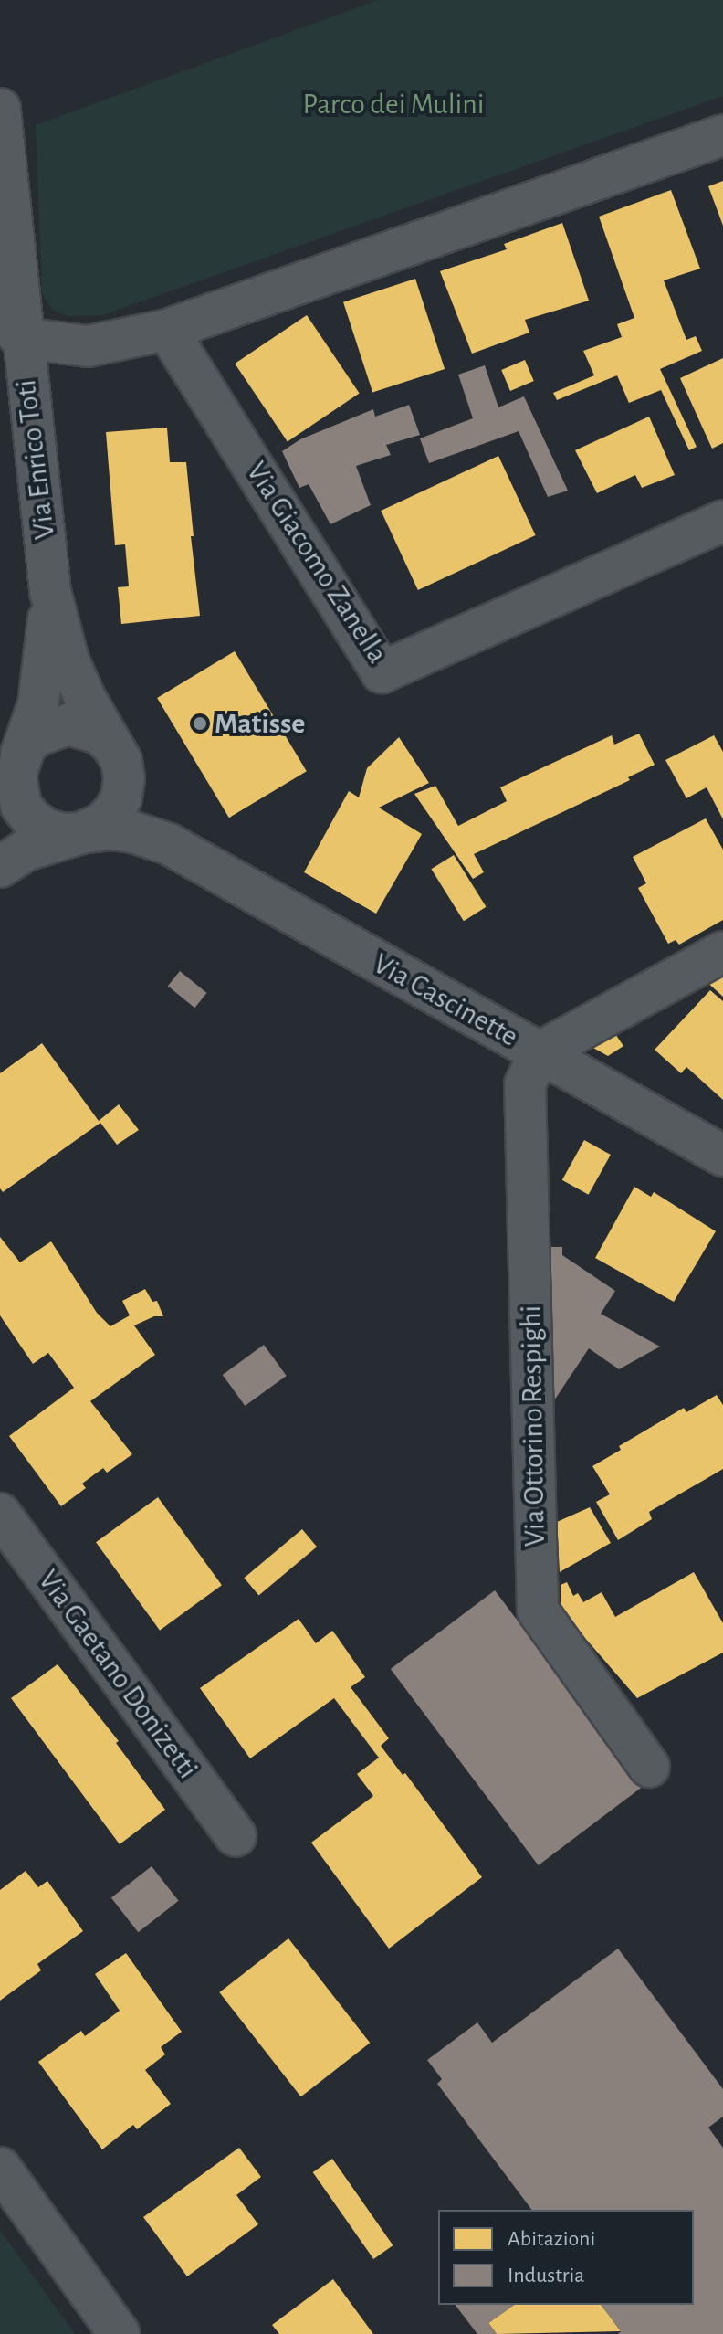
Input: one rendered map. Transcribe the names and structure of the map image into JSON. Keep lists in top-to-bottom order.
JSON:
{
  "streets": {
    "street": [
      "Via Enrico Toti",
      "Via Giacomo Zanella",
      "Via Cascinette",
      "Via Ottorino Respighi",
      "Via Gaetano Donizetti"
    ]
  },
  "crossings": [
    ["Via Enrico Toti", "Via Cascinette"],
    ["Via Cascinette", "Via Ottorino Respighi"]
  ],
  "parks": ["Parco dei Mulini"],
  "places": ["Matisse"],
  "legend": ["Abitazioni", "Industria"]
}
